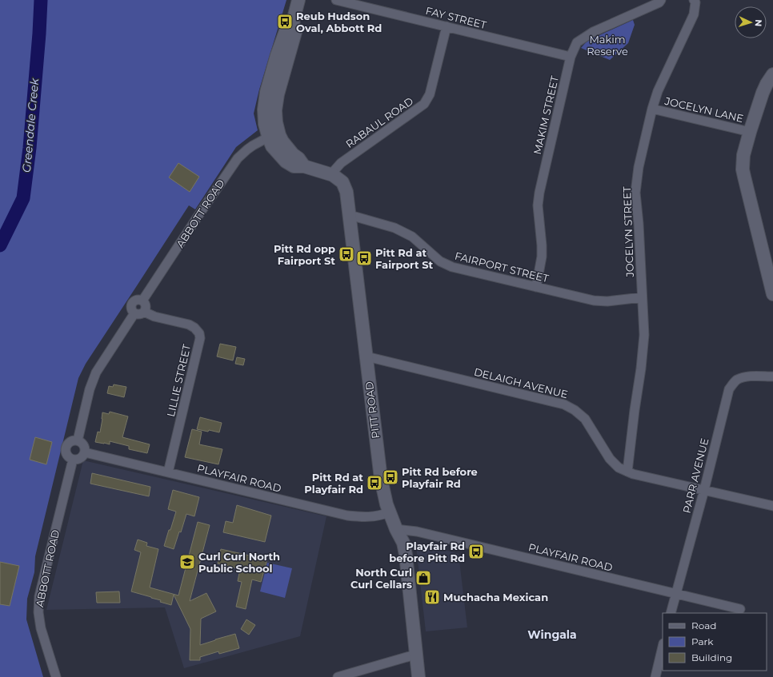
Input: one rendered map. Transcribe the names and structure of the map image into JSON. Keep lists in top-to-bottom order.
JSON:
{
  "streets": {
    "main road": ["PITT ROAD"],
    "street": [
      "FAY STREET",
      "JOCELYN LANE",
      "MAKIM STREET",
      "RABAUL ROAD",
      "ABBOTT ROAD",
      "JOCELYN STREET",
      "FAIRPORT STREET",
      "LILLIE STREET",
      "DELAIGH AVENUE",
      "PARR AVENUE",
      "PLAYFAIR ROAD"
    ]
  },
  "crossings": [
    ["FAY STREET", "MAKIM STREET"],
    ["FAY STREET", "RABAUL ROAD"],
    ["JOCELYN LANE", "JOCELYN STREET"],
    ["MAKIM STREET", "FAIRPORT STREET"],
    ["RABAUL ROAD", "PITT ROAD"],
    ["ABBOTT ROAD", "LILLIE STREET"],
    ["ABBOTT ROAD", "PITT ROAD"],
    ["ABBOTT ROAD", "PLAYFAIR ROAD"],
    ["JOCELYN STREET", "FAIRPORT STREET"],
    ["JOCELYN STREET", "DELAIGH AVENUE"],
    ["FAIRPORT STREET", "PITT ROAD"],
    ["LILLIE STREET", "PLAYFAIR ROAD"],
    ["DELAIGH AVENUE", "PITT ROAD"],
    ["DELAIGH AVENUE", "PARR AVENUE"],
    ["PITT ROAD", "PLAYFAIR ROAD"],
    ["PARR AVENUE", "PLAYFAIR ROAD"]
  ],
  "districts": ["Wingala"],
  "water": ["Greendale Creek"],
  "parks": ["Makim Reserve"],
  "places": {
    "bus stop": [
      "Reub Hudson Oval, Abbott Rd",
      "Pitt Rd opp Fairport St",
      "Pitt Rd at Fairport St",
      "Pitt Rd before Playfair Rd",
      "Pitt Rd at Playfair Rd",
      "Playfair Rd before Pitt Rd"
    ],
    "school or university": ["Curl Curl North Public School"],
    "shop": ["North Curl Curl Cellars"],
    "restaurant": ["Muchacha Mexican"]
  },
  "legend": ["Road", "Park", "Building"],
  "north": "right"
}
